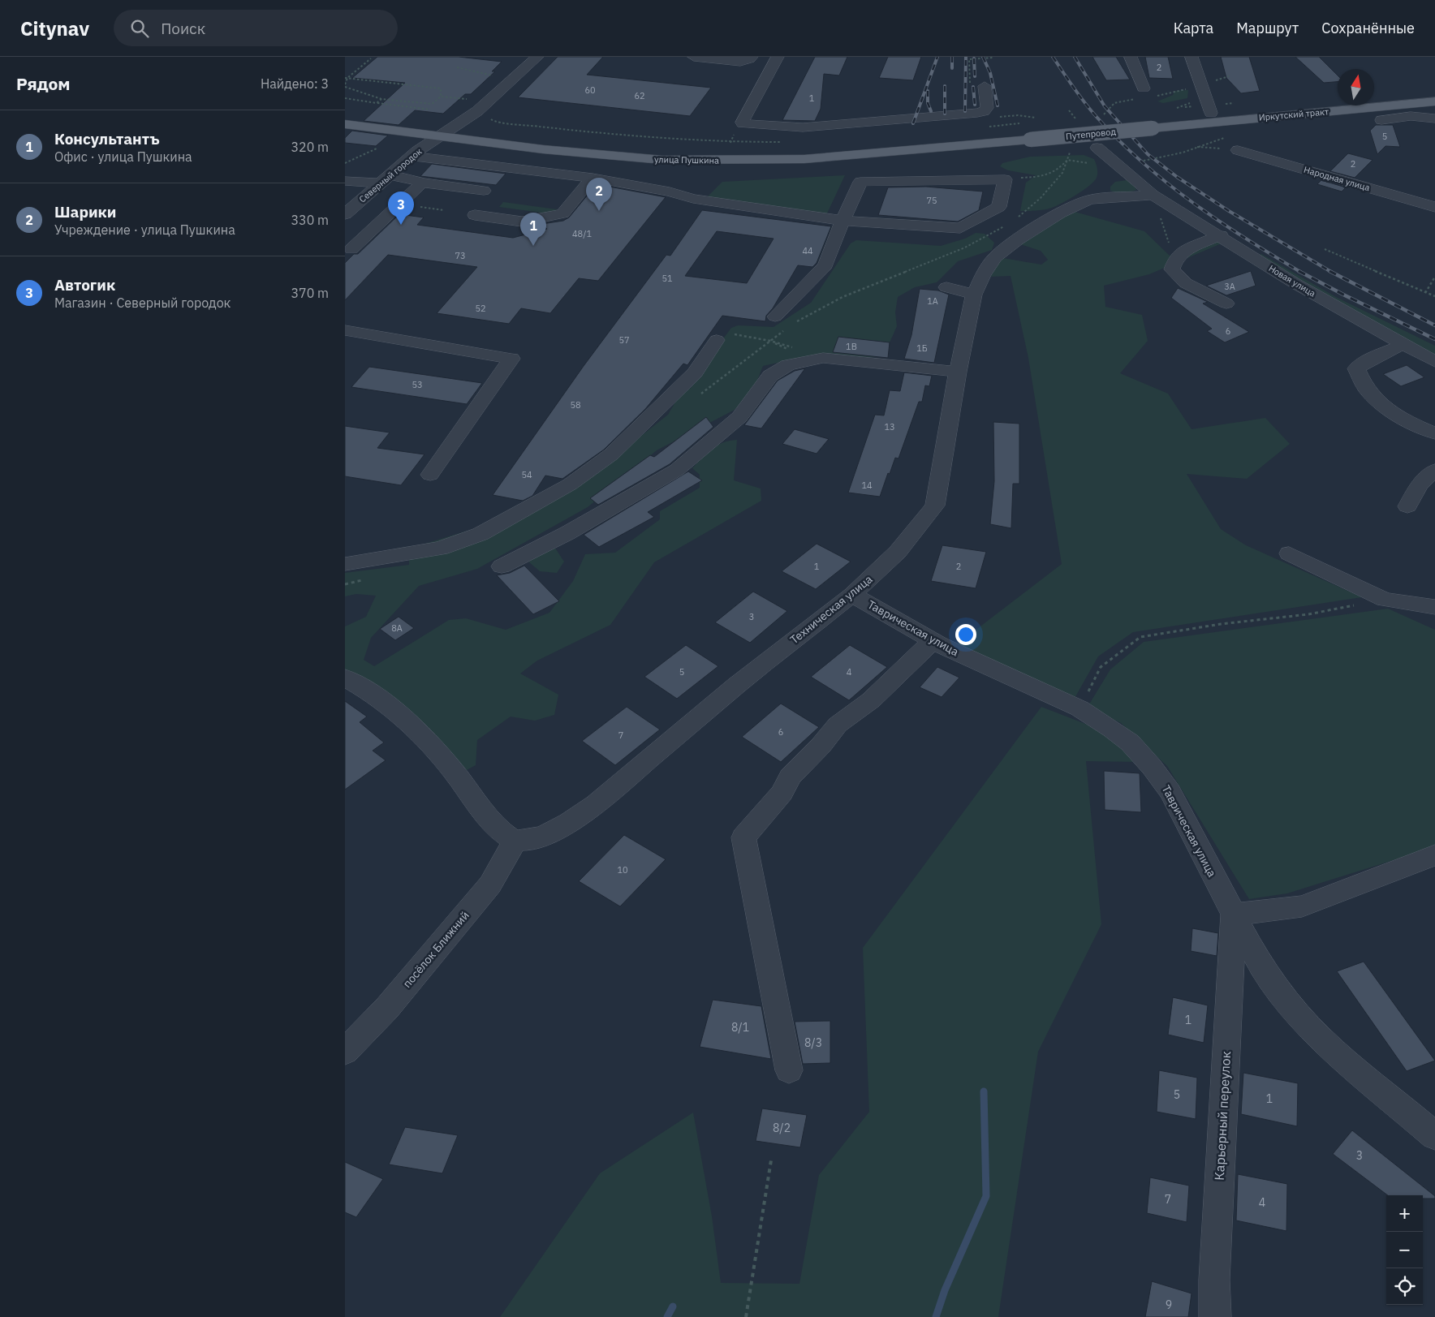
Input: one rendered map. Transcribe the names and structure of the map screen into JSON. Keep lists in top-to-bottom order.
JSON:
{
  "streets": {
    "main road": ["Иркутский тракт", "Путепровод", "улица Пушкина"],
    "street": [
      "Северный городок",
      "Народная улица",
      "Новая улица",
      "Техническая улица",
      "Таврическая улица",
      "посёлок Ближний",
      "Карьерный переулок"
    ]
  },
  "crossings": [
    ["Иркутский тракт", "Путепровод"],
    ["Путепровод", "улица Пушкина"],
    ["улица Пушкина", "Северный городок"],
    ["Техническая улица", "Таврическая улица"],
    ["Техническая улица", "посёлок Ближний"],
    ["Таврическая улица", "Карьерный переулок"]
  ],
  "house_numbers": [
    "2",
    "60",
    "62",
    "1",
    "5",
    "2",
    "75",
    "48/1",
    "44",
    "73",
    "51",
    "3А",
    "1А",
    "52",
    "6",
    "57",
    "1В",
    "1Б",
    "53",
    "58",
    "13",
    "54",
    "14",
    "1",
    "2",
    "3",
    "8А",
    "5",
    "4",
    "6",
    "7",
    "10",
    "1",
    "8/1",
    "8/3",
    "5",
    "1",
    "8/2",
    "3",
    "7",
    "4",
    "9"
  ],
  "north": "top",
  "page": {
    "header": "Citynav",
    "search": "Поиск",
    "nav": ["Карта", "Маршрут", "Сохранённые"],
    "heading": ["Рядом", "Найдено: 3"],
    "list": [
      {
        "mark": "1",
        "name": "Консультантъ",
        "note": "Офис · улица Пушкина",
        "value": "320 m"
      },
      {
        "mark": "2",
        "name": "Шарики",
        "note": "Учреждение · улица Пушкина",
        "value": "330 m"
      },
      {
        "mark": "3",
        "name": "Автогик",
        "note": "Магазин · Северный городок",
        "value": "370 m"
      }
    ],
    "pins": ["2", "3", "1"],
    "map_buttons": ["+", "−"]
  }
}
